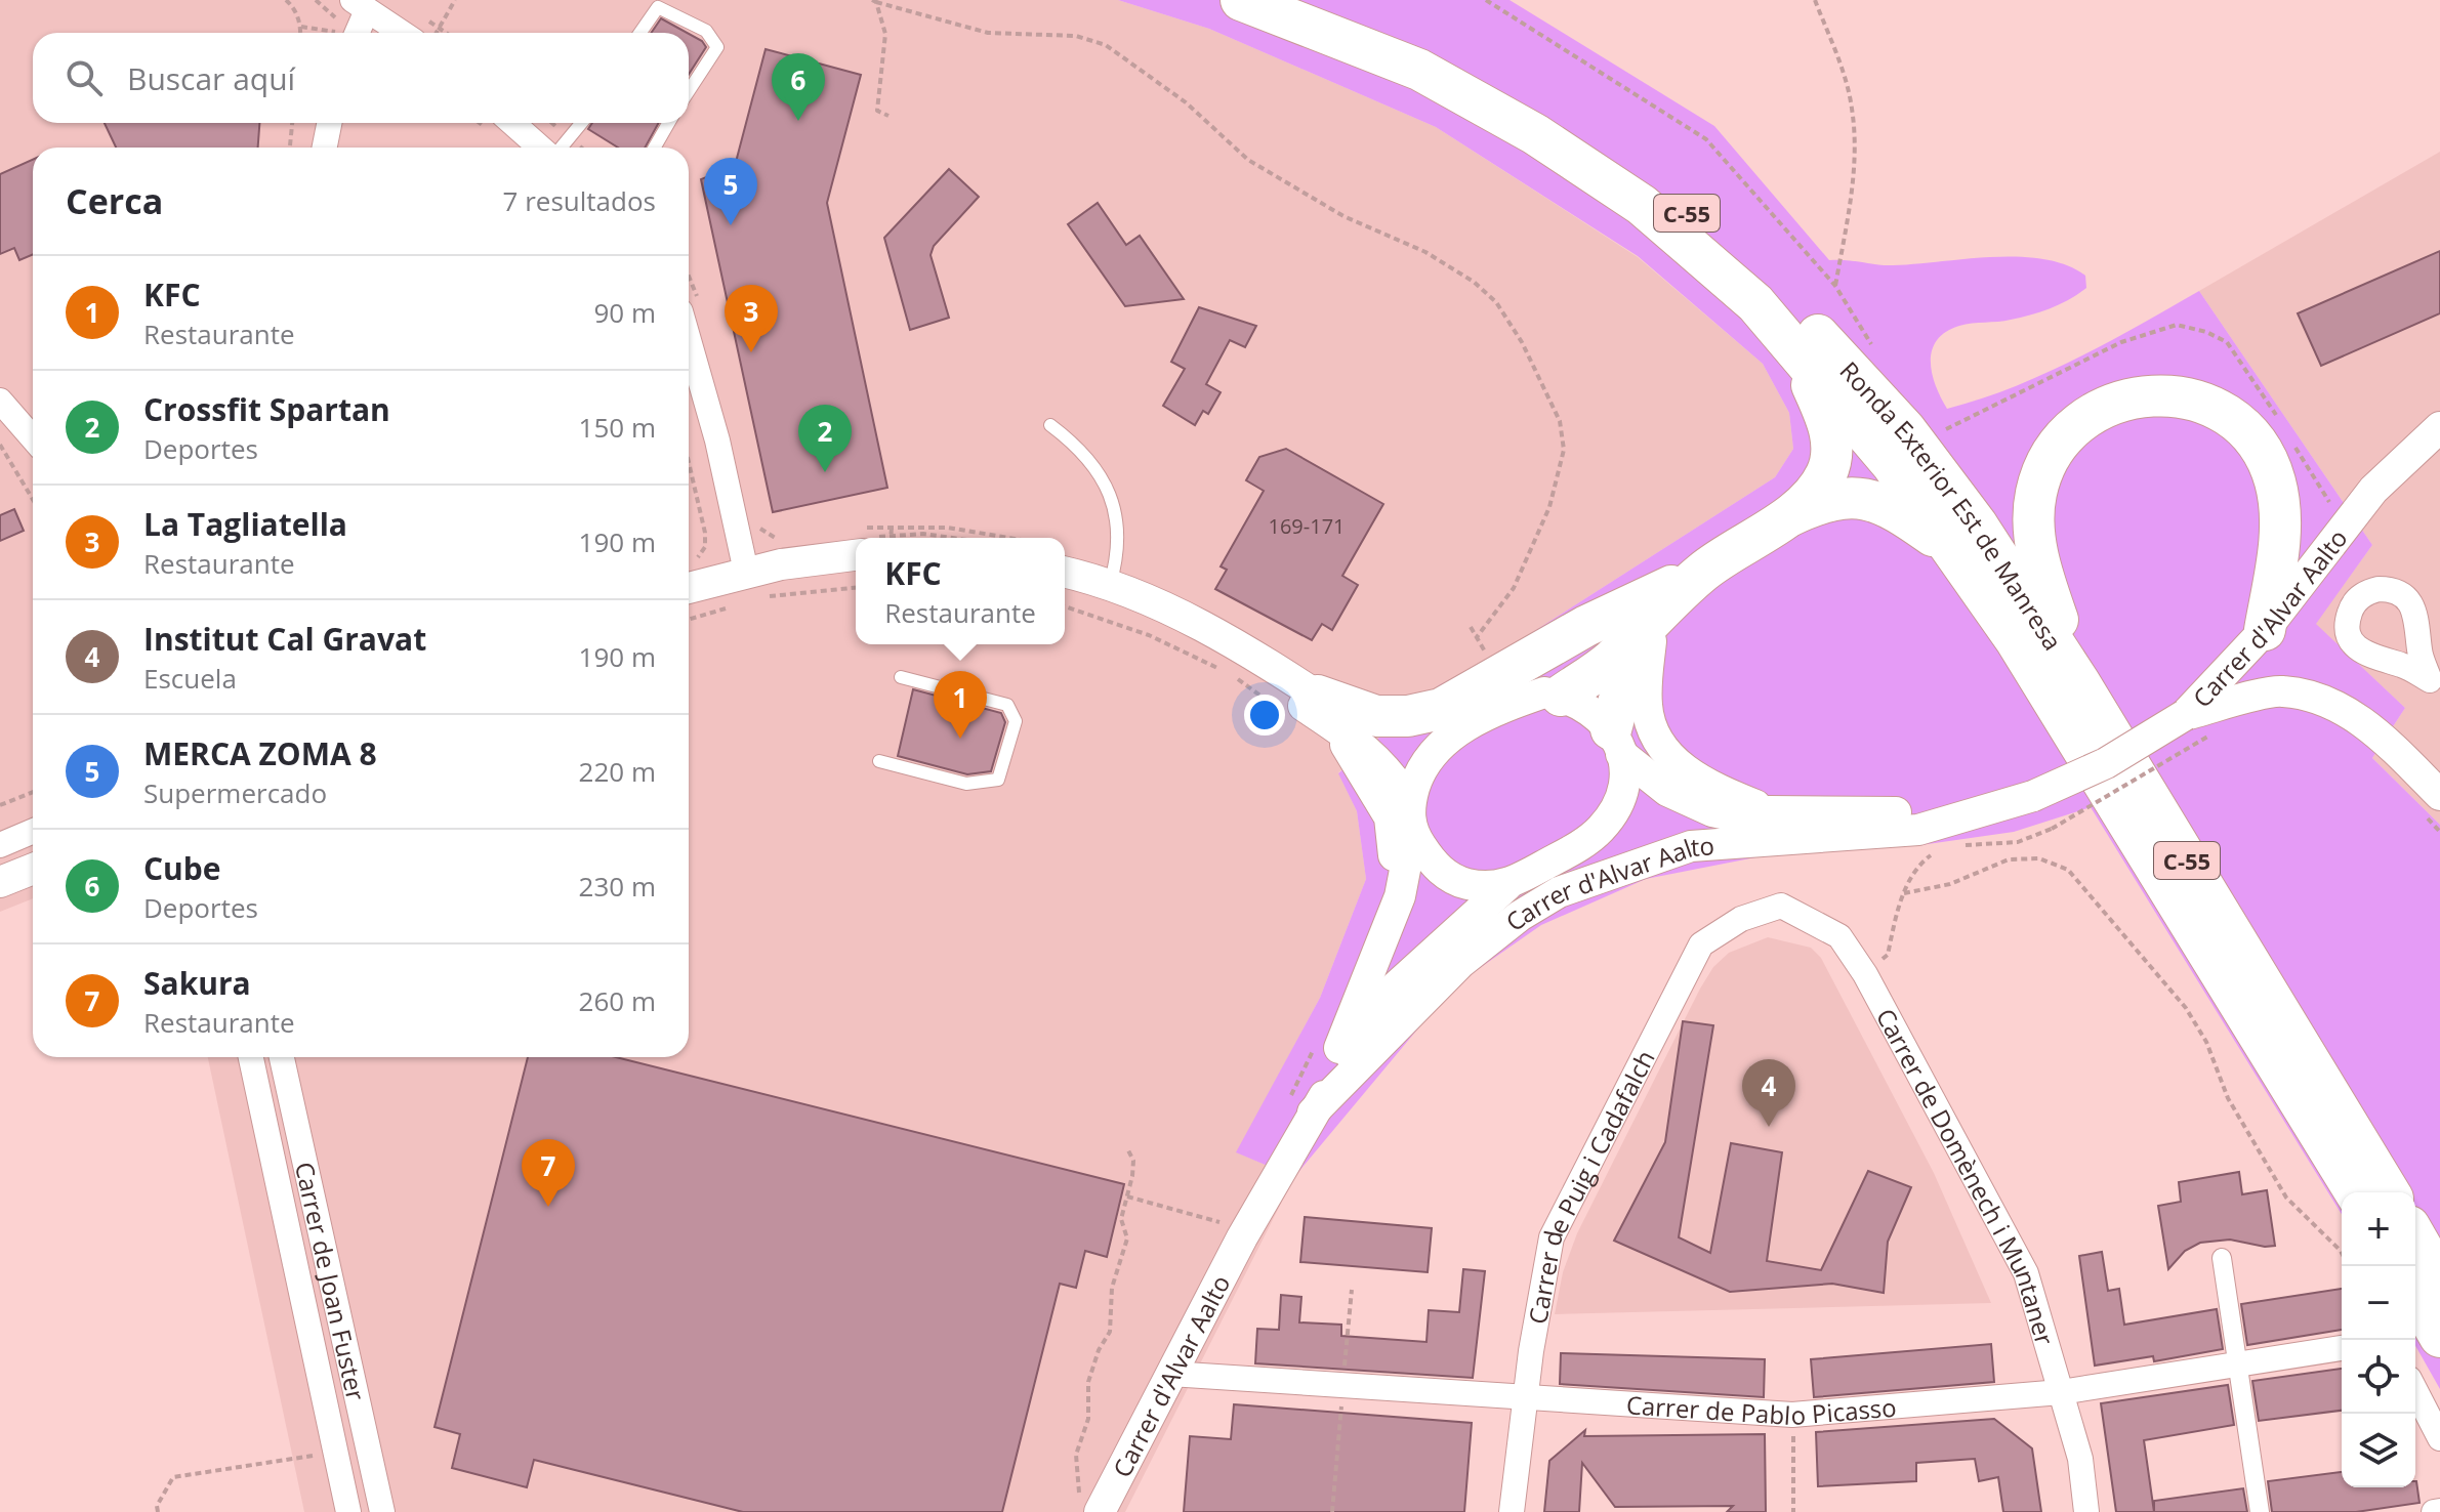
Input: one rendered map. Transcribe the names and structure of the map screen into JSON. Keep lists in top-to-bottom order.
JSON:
{
  "streets": {
    "highway": ["C-55", "Ronda Exterior Est de Manresa"],
    "street": [
      "Carrer d'Alvar Aalto",
      "Carrer de Domènech i Muntaner",
      "Carrer de Puig i Cadafalch",
      "Carrer de Joan Fuster",
      "Carrer de Pablo Picasso"
    ]
  },
  "crossings": [
    ["C-55", "Ronda Exterior Est de Manresa"],
    ["Carrer d'Alvar Aalto", "Carrer de Pablo Picasso"],
    ["Carrer de Domènech i Muntaner", "Carrer de Puig i Cadafalch"],
    ["Carrer de Domènech i Muntaner", "Carrer de Pablo Picasso"],
    ["Carrer de Puig i Cadafalch", "Carrer de Pablo Picasso"]
  ],
  "house_numbers": ["169-171"],
  "page": {
    "search": "Buscar aquí",
    "pins": [
      "6",
      "5",
      "3",
      "2",
      "1",
      "4",
      "7"
    ],
    "heading": ["Cerca", "7 resultados"],
    "list": [
      {
        "mark": "1",
        "name": "KFC",
        "note": "Restaurante",
        "value": "90 m"
      },
      {
        "mark": "2",
        "name": "Crossfit Spartan",
        "note": "Deportes",
        "value": "150 m"
      },
      {
        "mark": "3",
        "name": "La Tagliatella",
        "note": "Restaurante",
        "value": "190 m"
      },
      {
        "mark": "4",
        "name": "Institut Cal Gravat",
        "note": "Escuela",
        "value": "190 m"
      },
      {
        "mark": "5",
        "name": "MERCA ZOMA 8",
        "note": "Supermercado",
        "value": "220 m"
      },
      {
        "mark": "6",
        "name": "Cube",
        "note": "Deportes",
        "value": "230 m"
      },
      {
        "mark": "7",
        "name": "Sakura",
        "note": "Restaurante",
        "value": "260 m"
      }
    ],
    "popup": ["KFC", "Restaurante"],
    "map_buttons": ["+", "−"]
  }
}
